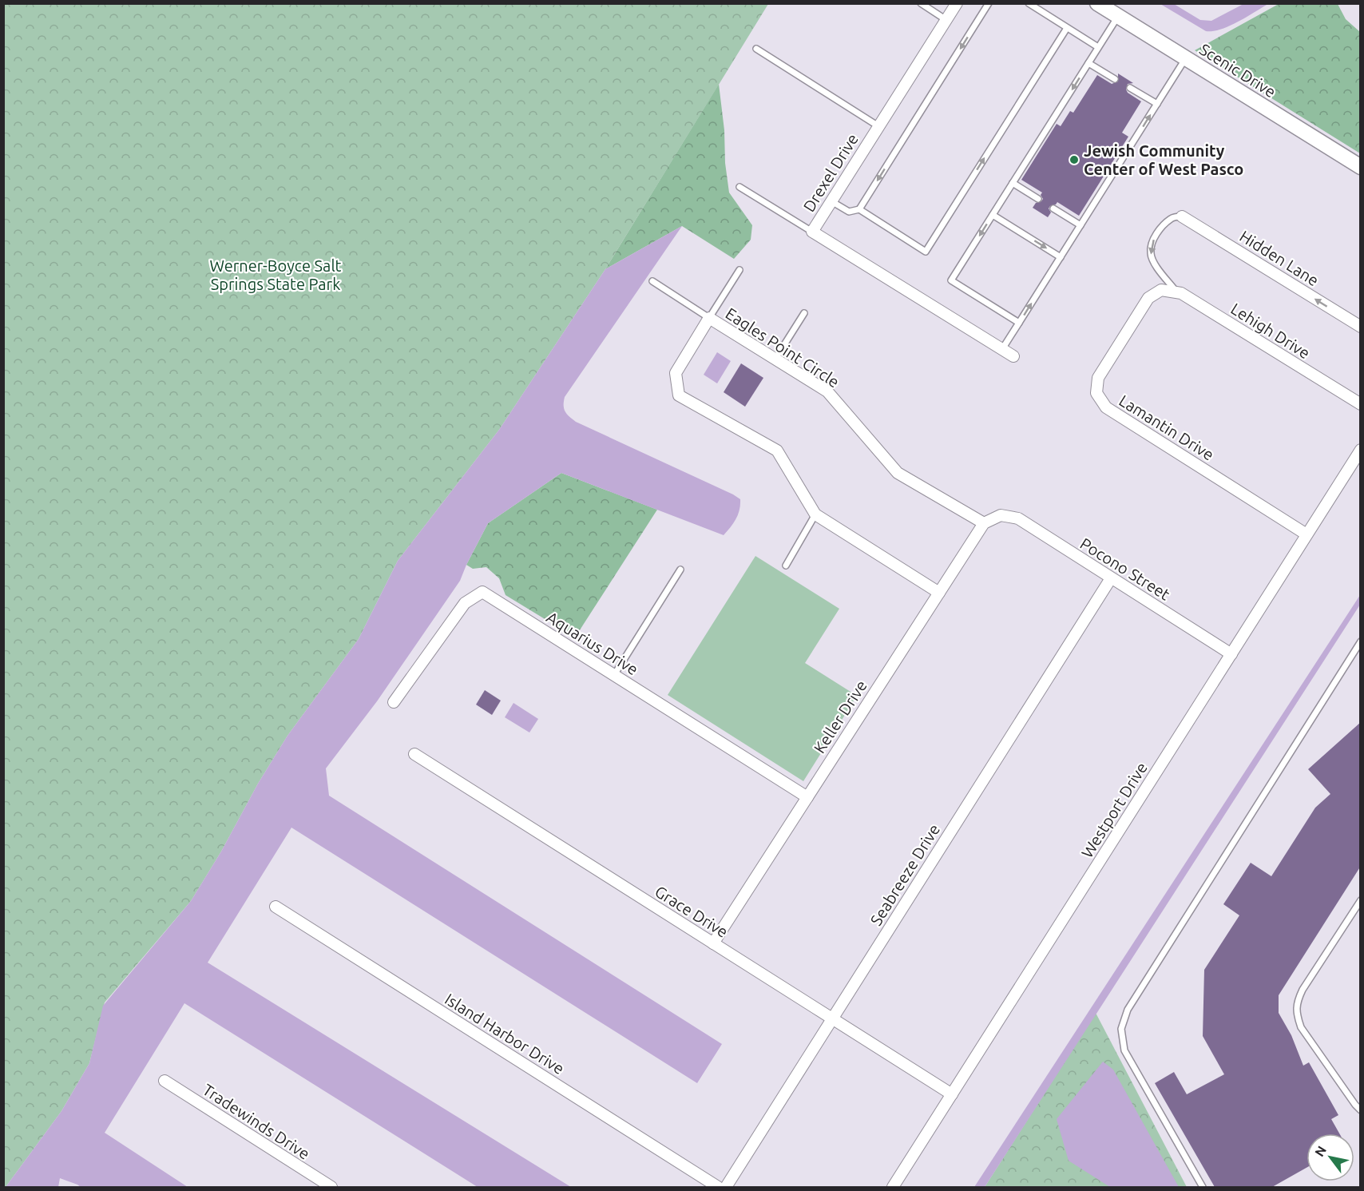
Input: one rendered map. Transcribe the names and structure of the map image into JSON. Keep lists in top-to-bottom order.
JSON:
{
  "streets": {
    "street": [
      "Scenic Drive",
      "Drexel Drive",
      "Hidden Lane",
      "Lehigh Drive",
      "Eagles Point Circle",
      "Lamantin Drive",
      "Pocono Street",
      "Aquarius Drive",
      "Keller Drive",
      "Westport Drive",
      "Seabreeze Drive",
      "Grace Drive",
      "Island Harbor Drive",
      "Tradewinds Drive"
    ]
  },
  "crossings": [
    ["Lehigh Drive", "Lamantin Drive"],
    ["Eagles Point Circle", "Pocono Street"],
    ["Eagles Point Circle", "Keller Drive"],
    ["Lamantin Drive", "Westport Drive"],
    ["Pocono Street", "Keller Drive"],
    ["Pocono Street", "Westport Drive"],
    ["Pocono Street", "Seabreeze Drive"],
    ["Aquarius Drive", "Keller Drive"],
    ["Keller Drive", "Grace Drive"],
    ["Westport Drive", "Grace Drive"],
    ["Seabreeze Drive", "Grace Drive"]
  ],
  "one_way": ["Hidden Lane"],
  "parks": ["Werner-Boyce Salt Springs State Park"],
  "places": ["Jewish Community Center of West Pasco"],
  "north": "top left"
}
